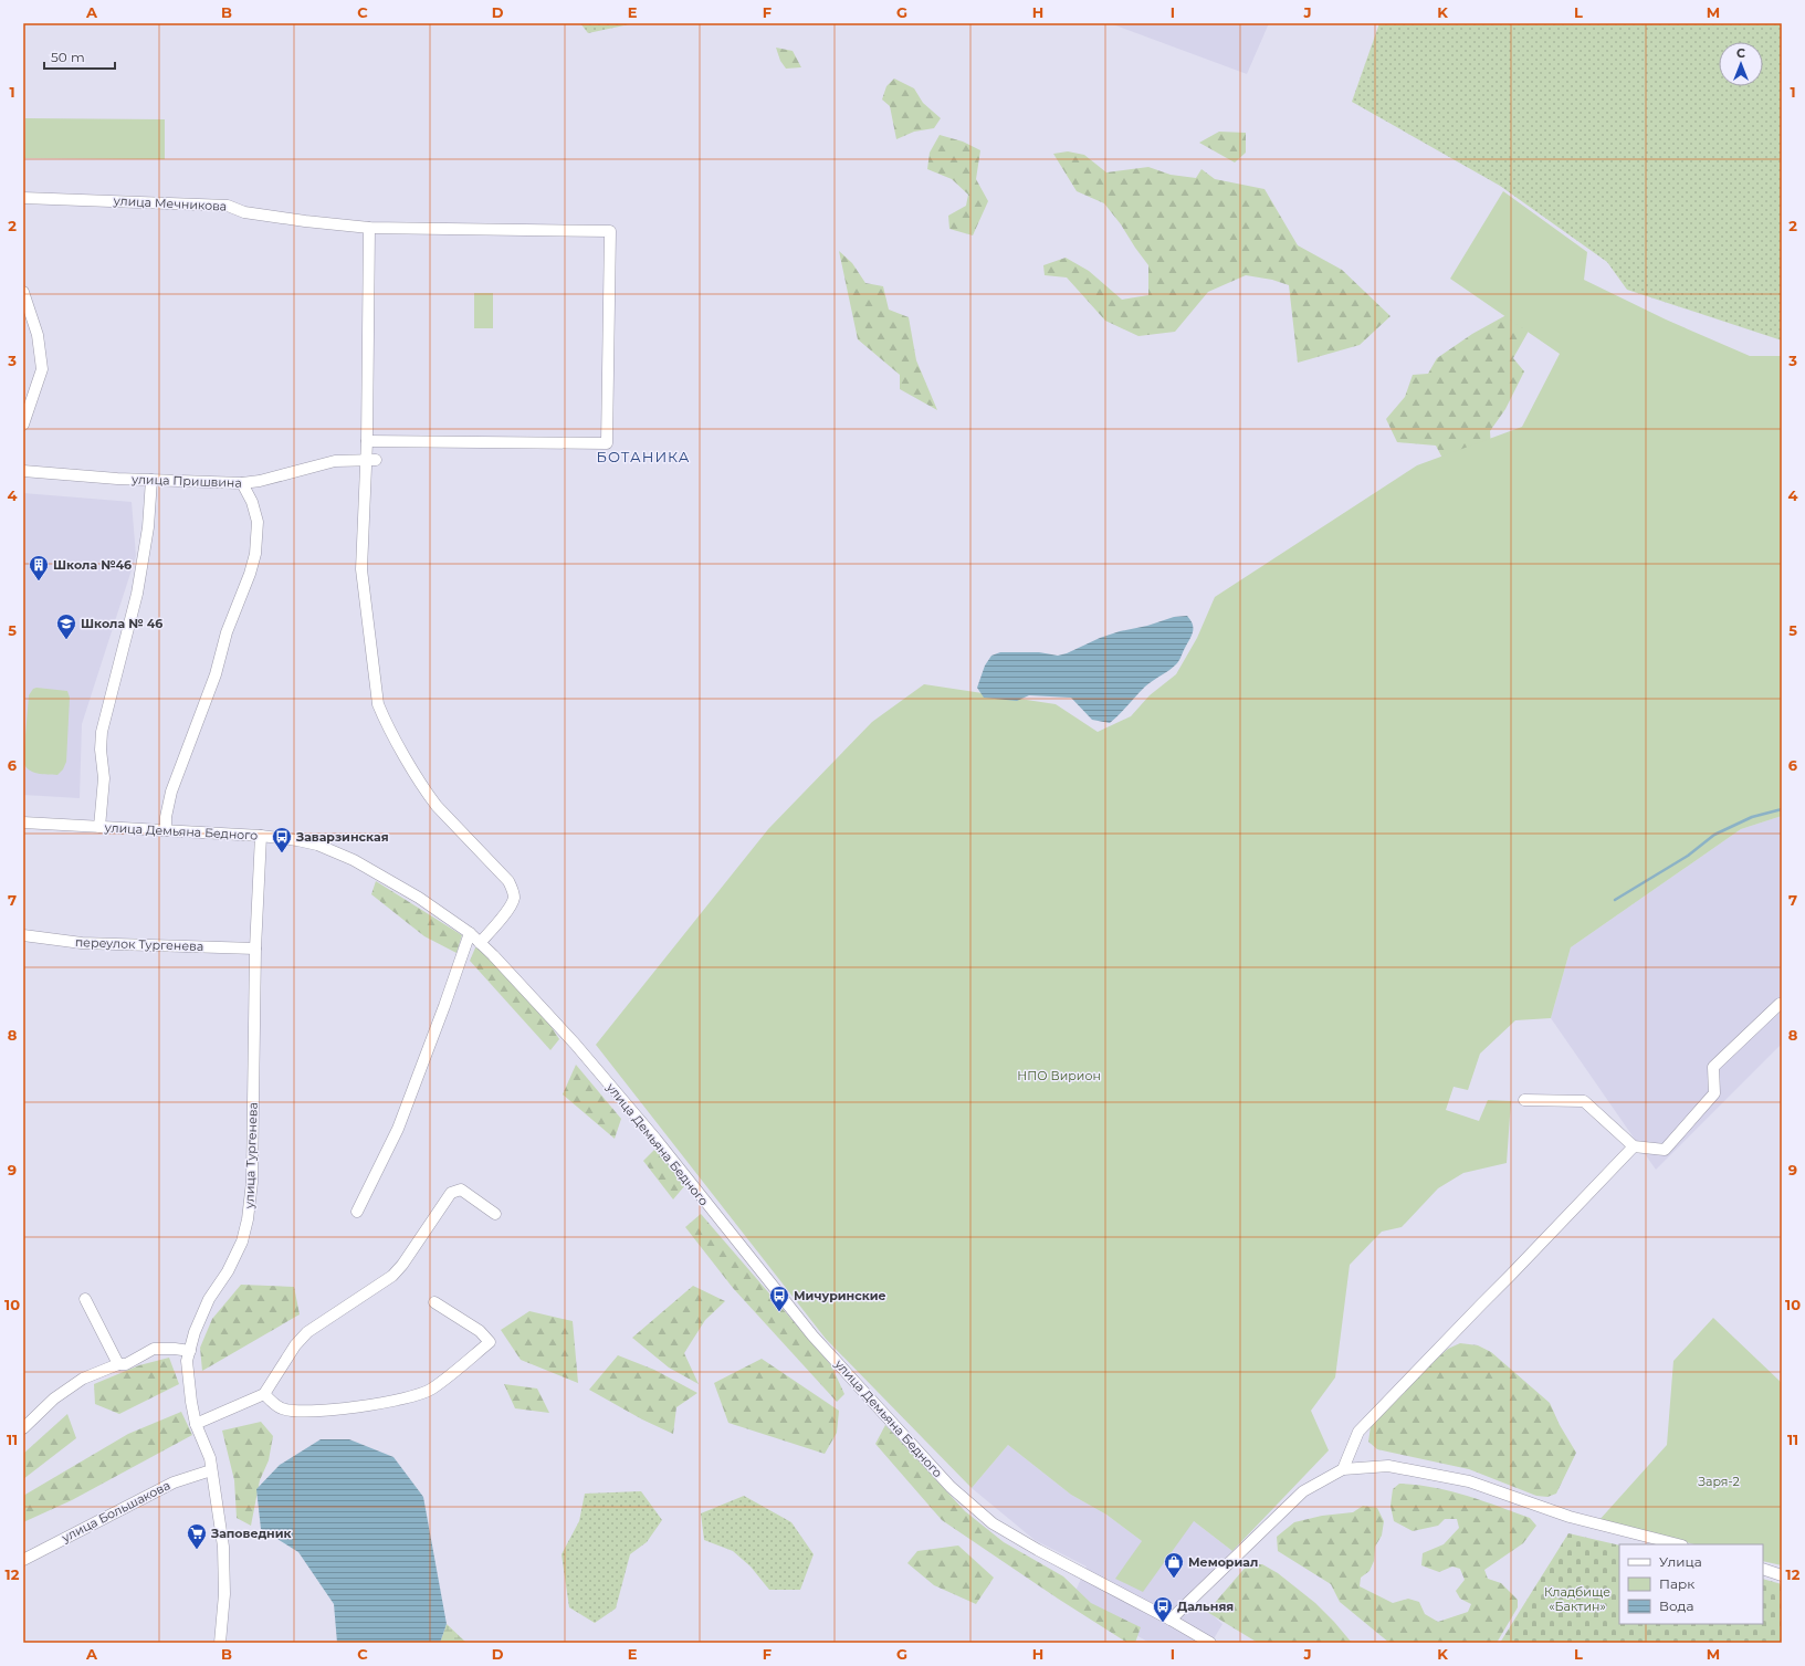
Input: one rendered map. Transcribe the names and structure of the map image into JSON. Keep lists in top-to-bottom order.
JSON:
{
  "streets": {
    "street": [
      "улица Мечникова",
      "улица Пришвина",
      "улица Демьяна Бедного",
      "переулок Тургенева",
      "улица Тургенева",
      "улица Большакова"
    ]
  },
  "crossings": [
    ["улица Демьяна Бедного", "улица Тургенева"],
    ["переулок Тургенева", "улица Тургенева"],
    ["улица Тургенева", "улица Большакова"]
  ],
  "districts": ["БОТАНИКА"],
  "parks": ["НПО Вирион", "Заря-2", "Кладбище «Бактин»"],
  "places": {
    "building": ["Школа №46"],
    "school or university": ["Школа № 46"],
    "bus stop": ["Заварзинская", "Мичуринские", "Дальняя"],
    "supermarket": ["Заповедник"],
    "shop": ["Мемориал"]
  },
  "legend": ["Улица", "Парк", "Вода"],
  "scale_bar": "50 m",
  "north": "top",
  "grid": {
    "columns": [
      "A",
      "B",
      "C",
      "D",
      "E",
      "F",
      "G",
      "H",
      "I",
      "J",
      "K",
      "L",
      "M"
    ],
    "rows": [
      "1",
      "2",
      "3",
      "4",
      "5",
      "6",
      "7",
      "8",
      "9",
      "10",
      "11",
      "12"
    ]
  }
}
